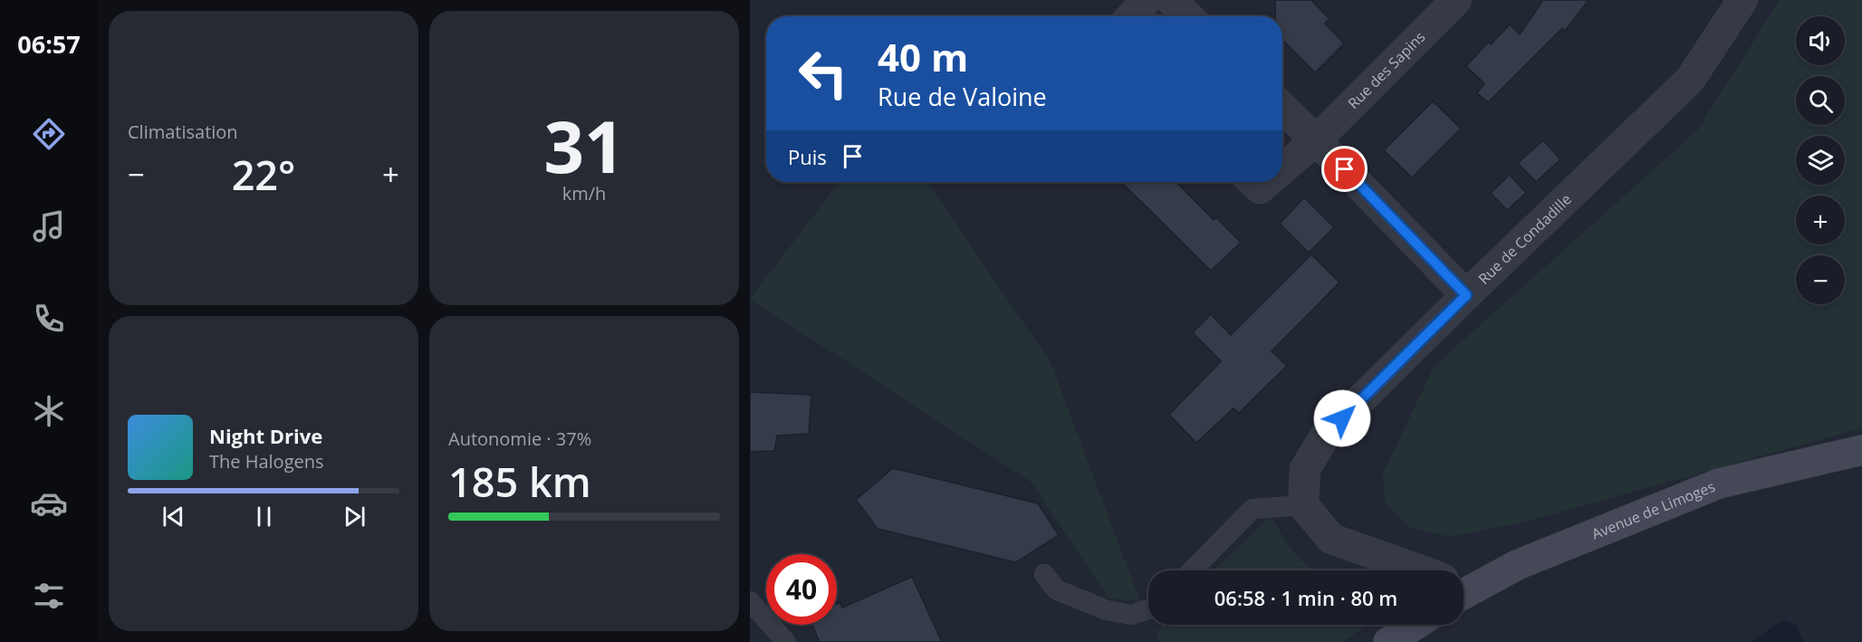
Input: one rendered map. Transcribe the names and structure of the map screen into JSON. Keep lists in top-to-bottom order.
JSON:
{
  "streets": {
    "main road": ["Avenue de Limoges"],
    "street": ["Rue des Sapins", "Rue de Condadille"]
  },
  "page": {
    "tabs": "06:57",
    "tile": [
      "Climatisation",
      ["31", "km/h"],
      ["Autonomie · 37%", "185 km"]
    ],
    "map_buttons": ["+", "−"],
    "turn": ["40 m", "Rue de Valoine"],
    "then": "Puis",
    "heat": ["−", "22°", "+"],
    "song": ["Night Drive", "The Halogens"],
    "limit": "40",
    "trip": "06:58 · 1 min · 80 m"
  }
}
